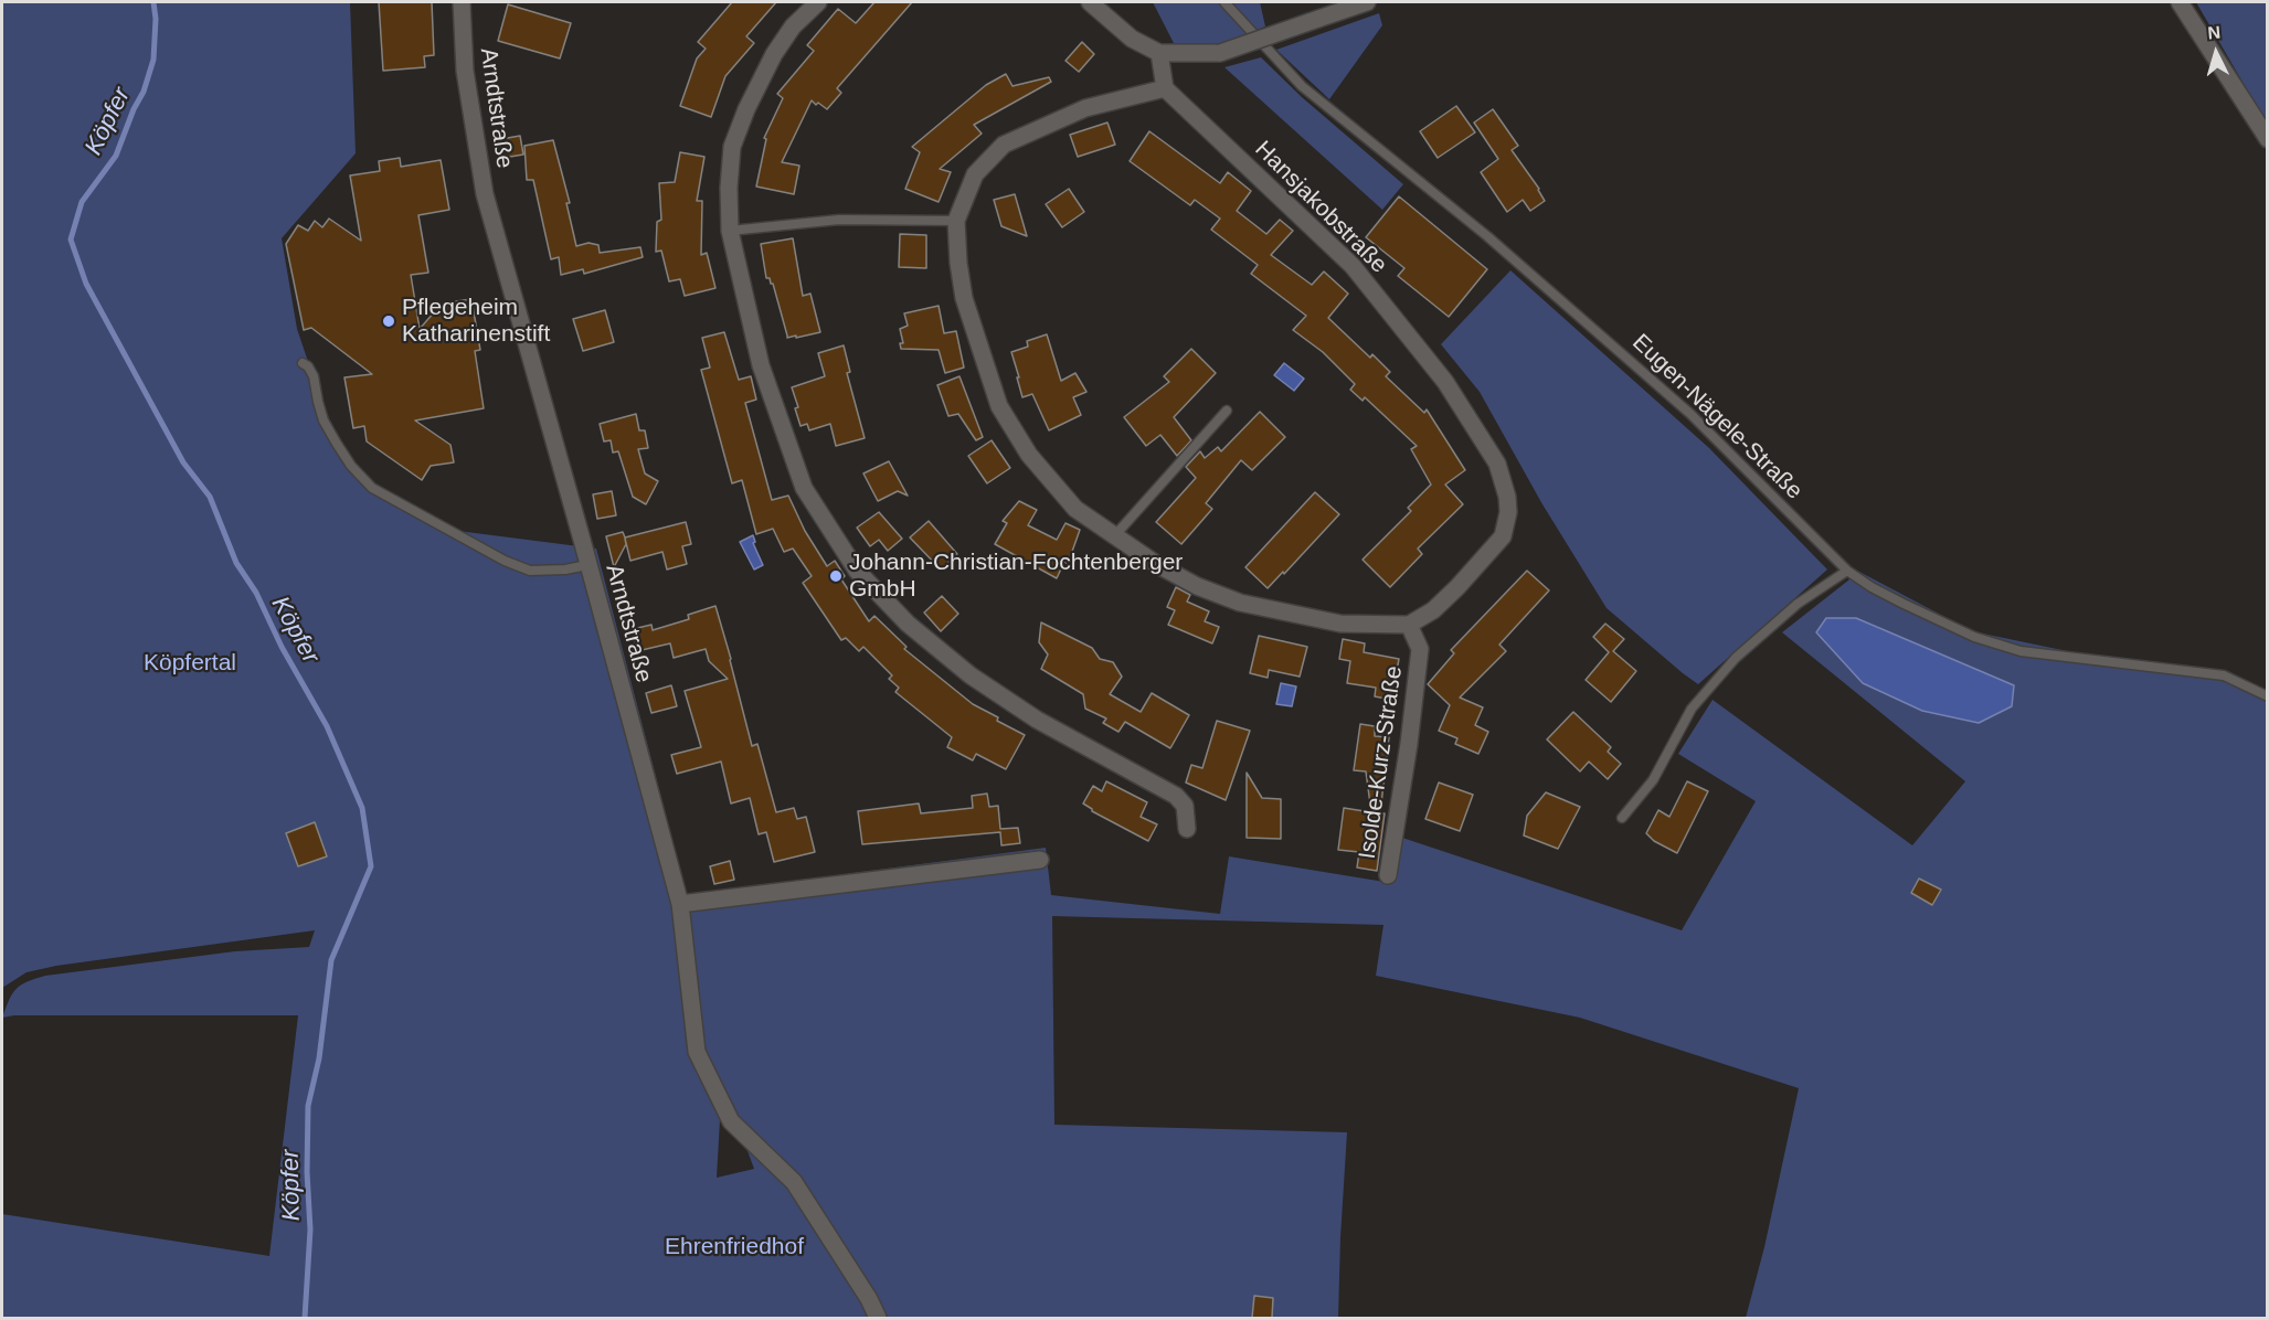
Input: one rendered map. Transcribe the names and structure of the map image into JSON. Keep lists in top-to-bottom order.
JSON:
{
  "streets": {
    "street": ["Arndtstraße", "Hansjakobstraße", "Isolde-Kurz-Straße"],
    "lane": ["Eugen-Nägele-Straße"]
  },
  "crossings": [
    ["Hansjakobstraße", "Isolde-Kurz-Straße"]
  ],
  "water": ["Köpfer"],
  "parks": ["Köpfertal", "Ehrenfriedhof"],
  "places": ["Pflegeheim Katharinenstift", "Johann-Christian-Fochtenberger GmbH"],
  "north": "top"
}
